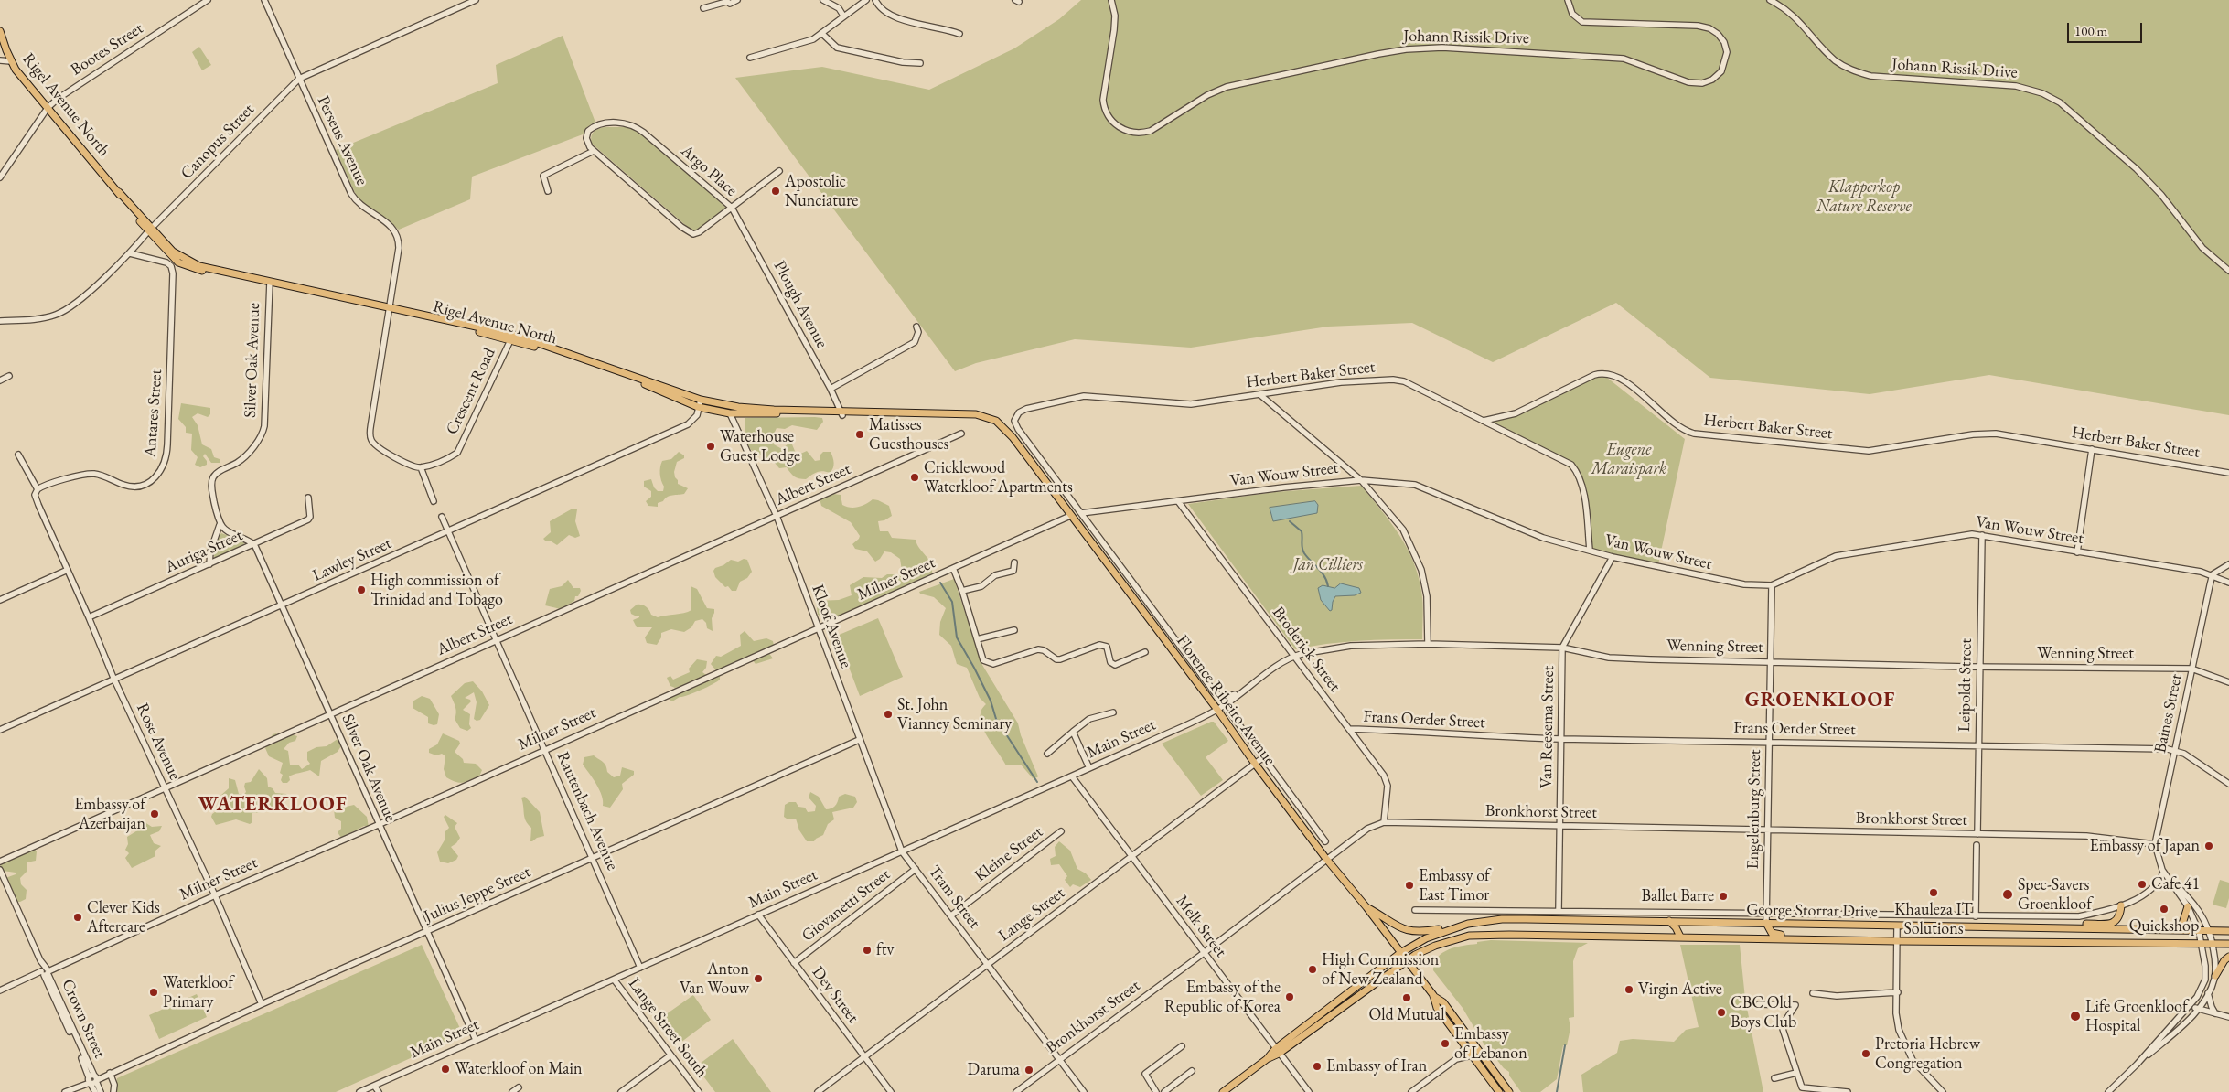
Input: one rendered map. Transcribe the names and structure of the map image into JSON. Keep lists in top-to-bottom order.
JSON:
{
  "streets": {
    "main road": ["Rigel Avenue North", "Florence Ribeiro Avenue", "George Storrar Drive"],
    "street": [
      "Johann Rissik Drive",
      "Bootes Street",
      "Perseus Avenue",
      "Canopus Street",
      "Argo Place",
      "Plough Avenue",
      "Silver Oak Avenue",
      "Herbert Baker Street",
      "Crescent Road",
      "Antares Street",
      "Van Wouw Street",
      "Albert Street",
      "Auriga Street",
      "Lawley Street",
      "Milner Street",
      "Kloof Avenue",
      "Wenning Street",
      "Broderick Street",
      "Leipoldt Street",
      "Baines Street",
      "Frans Oerder Street",
      "Van Reesema Street",
      "Main Street",
      "Rose Avenue",
      "Engelenburg Street",
      "Rautenbach Avenue",
      "Bronkhorst Street",
      "Kleine Street",
      "Julius Jeppe Street",
      "Tram Street",
      "Giovanetti Street",
      "Lange Street",
      "Melk Street",
      "Dey Street",
      "Crown Street",
      "Lange Street South"
    ]
  },
  "crossings": [
    ["Bootes Street", "Rigel Avenue North"],
    ["Rigel Avenue North", "Perseus Avenue"],
    ["Rigel Avenue North", "Canopus Street"],
    ["Rigel Avenue North", "Plough Avenue"],
    ["Rigel Avenue North", "Silver Oak Avenue"],
    ["Rigel Avenue North", "Crescent Road"],
    ["Rigel Avenue North", "Lawley Street"],
    ["Rigel Avenue North", "Kloof Avenue"],
    ["Rigel Avenue North", "Florence Ribeiro Avenue"],
    ["Perseus Avenue", "Canopus Street"],
    ["Canopus Street", "Antares Street"],
    ["Argo Place", "Plough Avenue"],
    ["Silver Oak Avenue", "Albert Street"],
    ["Silver Oak Avenue", "Auriga Street"],
    ["Silver Oak Avenue", "Lawley Street"],
    ["Silver Oak Avenue", "Milner Street"],
    ["Silver Oak Avenue", "Main Street"],
    ["Silver Oak Avenue", "Julius Jeppe Street"],
    ["Herbert Baker Street", "Van Wouw Street"],
    ["Antares Street", "Rose Avenue"],
    ["Van Wouw Street", "Broderick Street"],
    ["Van Wouw Street", "Leipoldt Street"],
    ["Van Wouw Street", "Baines Street"],
    ["Van Wouw Street", "Van Reesema Street"],
    ["Van Wouw Street", "Engelenburg Street"],
    ["Albert Street", "Kloof Avenue"],
    ["Albert Street", "Rose Avenue"],
    ["Albert Street", "Rautenbach Avenue"],
    ["Auriga Street", "Rose Avenue"],
    ["Lawley Street", "Rose Avenue"],
    ["Lawley Street", "Rautenbach Avenue"],
    ["Milner Street", "Kloof Avenue"],
    ["Milner Street", "Florence Ribeiro Avenue"],
    ["Milner Street", "Rose Avenue"],
    ["Milner Street", "Rautenbach Avenue"],
    ["Milner Street", "Crown Street"],
    ["Kloof Avenue", "Main Street"],
    ["Kloof Avenue", "Julius Jeppe Street"],
    ["Kloof Avenue", "Tram Street"],
    ["Wenning Street", "Broderick Street"],
    ["Wenning Street", "Leipoldt Street"],
    ["Wenning Street", "Florence Ribeiro Avenue"],
    ["Wenning Street", "Baines Street"],
    ["Wenning Street", "Van Reesema Street"],
    ["Wenning Street", "Main Street"],
    ["Wenning Street", "Engelenburg Street"],
    ["Broderick Street", "Frans Oerder Street"],
    ["Broderick Street", "Bronkhorst Street"],
    ["Leipoldt Street", "Frans Oerder Street"],
    ["Leipoldt Street", "Bronkhorst Street"],
    ["Florence Ribeiro Avenue", "Main Street"],
    ["Florence Ribeiro Avenue", "Bronkhorst Street"],
    ["Florence Ribeiro Avenue", "George Storrar Drive"],
    ["Florence Ribeiro Avenue", "Lange Street"],
    ["Baines Street", "Frans Oerder Street"],
    ["Baines Street", "Bronkhorst Street"],
    ["Baines Street", "George Storrar Drive"],
    ["Frans Oerder Street", "Van Reesema Street"],
    ["Frans Oerder Street", "Engelenburg Street"],
    ["Van Reesema Street", "Bronkhorst Street"],
    ["Van Reesema Street", "George Storrar Drive"],
    ["Main Street", "Rautenbach Avenue"],
    ["Main Street", "Tram Street"],
    ["Main Street", "Melk Street"],
    ["Main Street", "Dey Street"],
    ["Main Street", "Lange Street South"],
    ["Rose Avenue", "Julius Jeppe Street"],
    ["Engelenburg Street", "Bronkhorst Street"],
    ["Engelenburg Street", "George Storrar Drive"],
    ["Rautenbach Avenue", "Julius Jeppe Street"],
    ["Bronkhorst Street", "Tram Street"],
    ["Bronkhorst Street", "Melk Street"],
    ["Kleine Street", "Tram Street"],
    ["Julius Jeppe Street", "Crown Street"],
    ["Tram Street", "Giovanetti Street"],
    ["Tram Street", "Lange Street"],
    ["Giovanetti Street", "Dey Street"],
    ["George Storrar Drive", "Melk Street"],
    ["Lange Street", "Melk Street"],
    ["Lange Street", "Dey Street"]
  ],
  "districts": ["GROENKLOOF", "WATERKLOOF"],
  "parks": ["Klapperkop Nature Reserve", "Eugene Maraispark", "Jan Cilliers"],
  "places": [
    "Apostolic Nunciature",
    "Matisses Guesthouses",
    "Waterhouse Guest Lodge",
    "Cricklewood Waterkloof Apartments",
    "High commission of Trinidad and Tobago",
    "St. John Vianney Seminary",
    "Embassy of Azerbaijan",
    "Embassy of Japan",
    "Cafe 41",
    "Embassy of East Timor",
    "Khauleza IT Solutions",
    "Spec-Savers Groenkloof",
    "Ballet Barre",
    "Quickshop",
    "Clever Kids Aftercare",
    "ftv",
    "High Commission of New Zealand",
    "Anton Van Wouw",
    "Virgin Active",
    "Waterkloof Primary",
    "Embassy of the Republic of Korea",
    "Old Mutual",
    "CBC Old Boys Club",
    "Life Groenkloof Hospital",
    "Embassy of Lebanon",
    "Pretoria Hebrew Congregation",
    "Embassy of Iran",
    "Waterkloof on Main",
    "Daruma"
  ],
  "scale_bar": "100 m"
}
